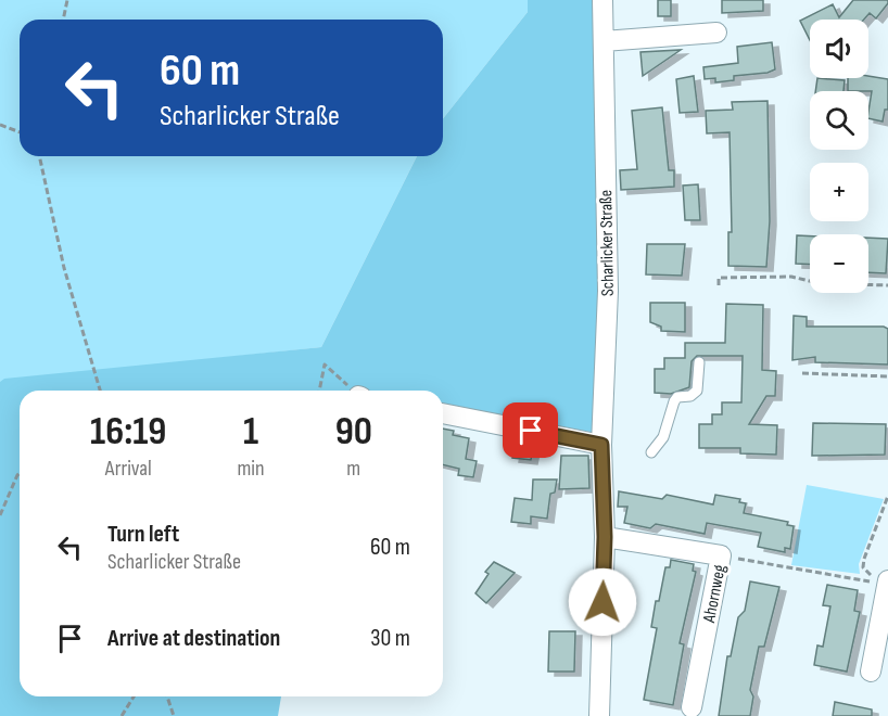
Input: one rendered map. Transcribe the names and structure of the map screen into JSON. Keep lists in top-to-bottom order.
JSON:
{
  "streets": {
    "street": ["Scharlicker Straße", "Ahornweg"]
  },
  "crossings": [
    ["Scharlicker Straße", "Ahornweg"]
  ],
  "page": {
    "map_buttons": ["+", "−"],
    "turn": ["60 m", "Scharlicker Straße"],
    "eta": [
      "16:19",
      "Arrival",
      "1",
      "min",
      "90",
      "m"
    ],
    "list": [
      {
        "name": "Turn left",
        "note": "Scharlicker Straße",
        "value": "60 m"
      },
      {
        "name": "Arrive at destination",
        "value": "30 m"
      }
    ]
  }
}
